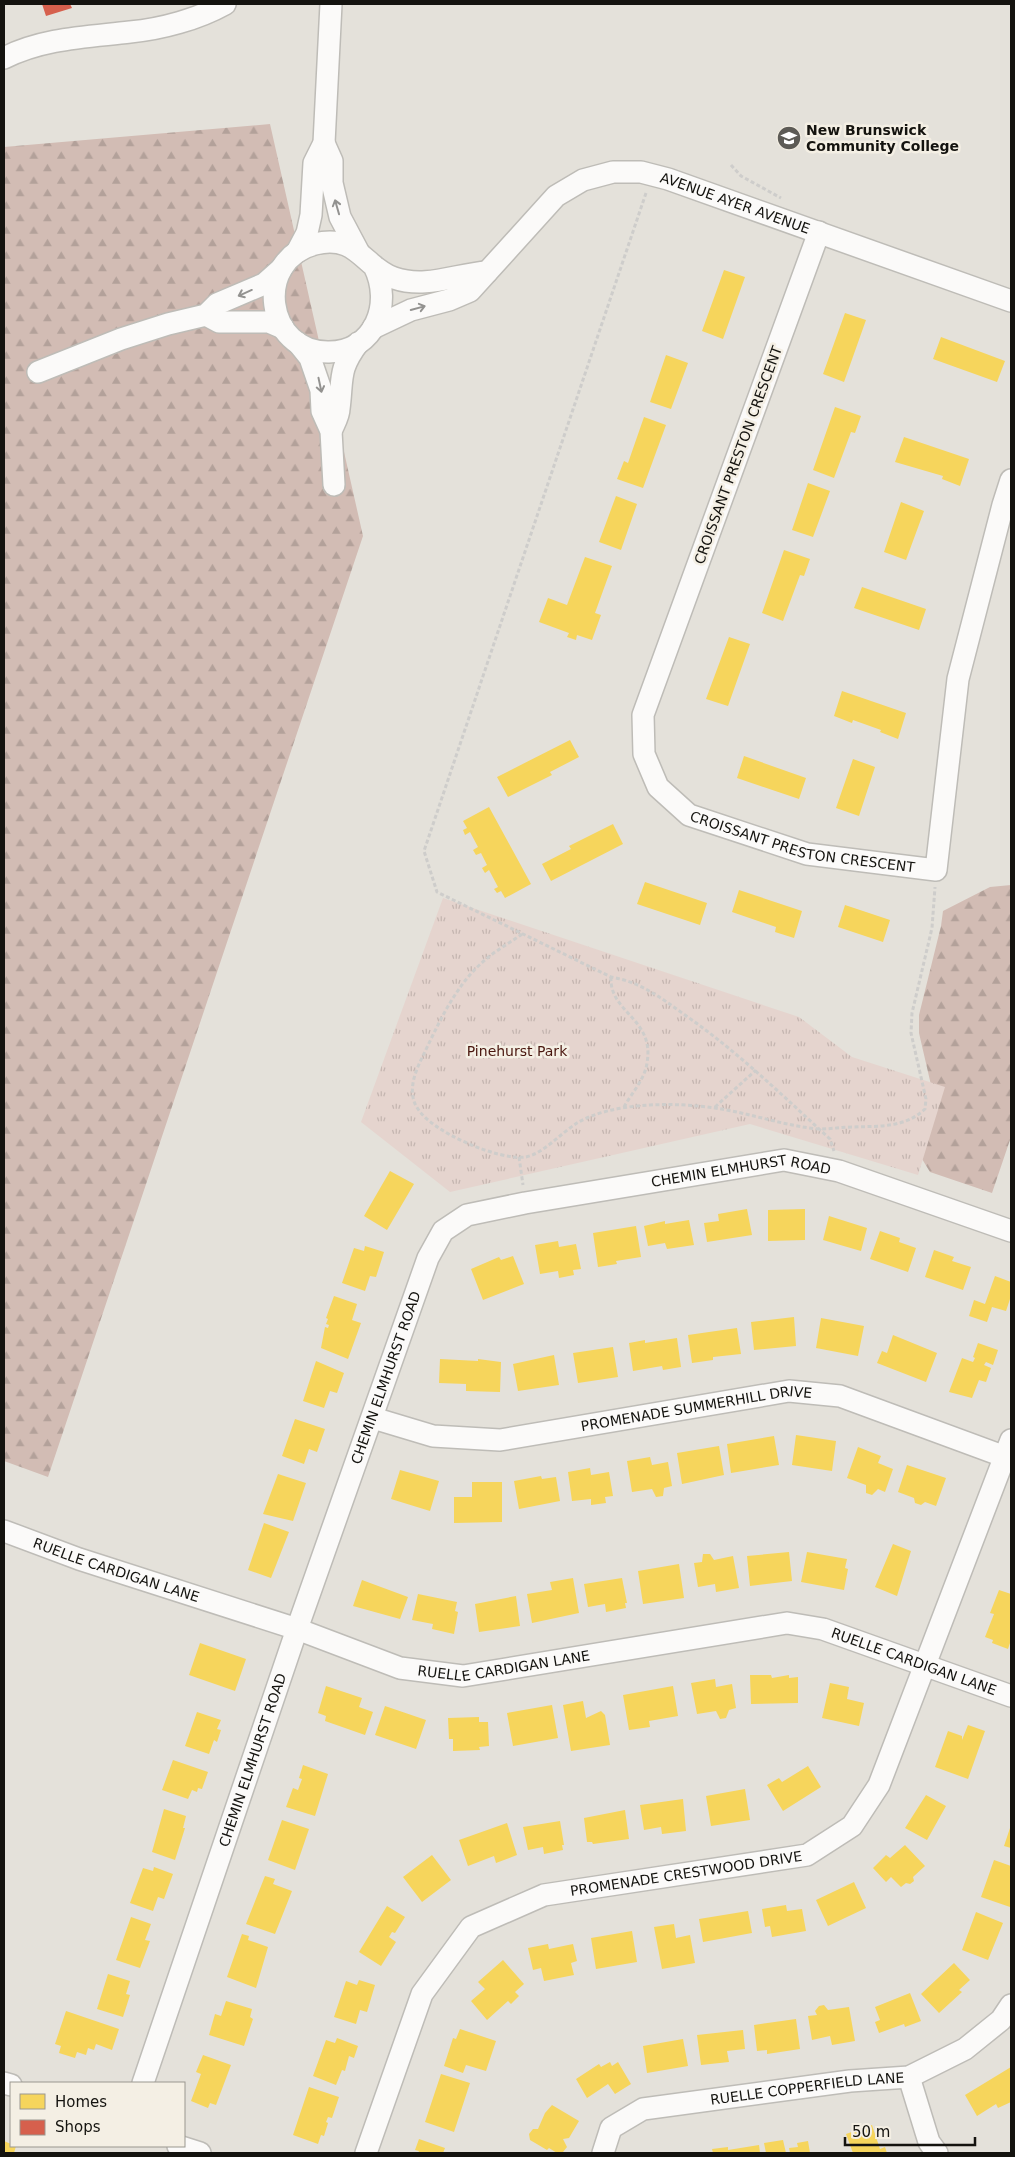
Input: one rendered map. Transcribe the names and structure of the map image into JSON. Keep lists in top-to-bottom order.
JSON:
{
  "streets": {
    "street": [
      "AVENUE AYER AVENUE",
      "CROISSANT PRESTON CRESCENT",
      "CHEMIN ELMHURST ROAD",
      "PROMENADE SUMMERHILL DRIVE",
      "RUELLE CARDIGAN LANE",
      "PROMENADE CRESTWOOD DRIVE",
      "RUELLE COPPERFIELD LANE"
    ]
  },
  "crossings": [
    ["AVENUE AYER AVENUE", "CROISSANT PRESTON CRESCENT"],
    ["CHEMIN ELMHURST ROAD", "PROMENADE SUMMERHILL DRIVE"],
    ["CHEMIN ELMHURST ROAD", "RUELLE CARDIGAN LANE"],
    ["PROMENADE SUMMERHILL DRIVE", "PROMENADE CRESTWOOD DRIVE"],
    ["RUELLE CARDIGAN LANE", "PROMENADE CRESTWOOD DRIVE"]
  ],
  "parks": ["Pinehurst Park"],
  "places": {
    "school or university": ["New Brunswick Community College"]
  },
  "legend": ["Homes", "Shops"],
  "scale_bar": "50 m"
}
